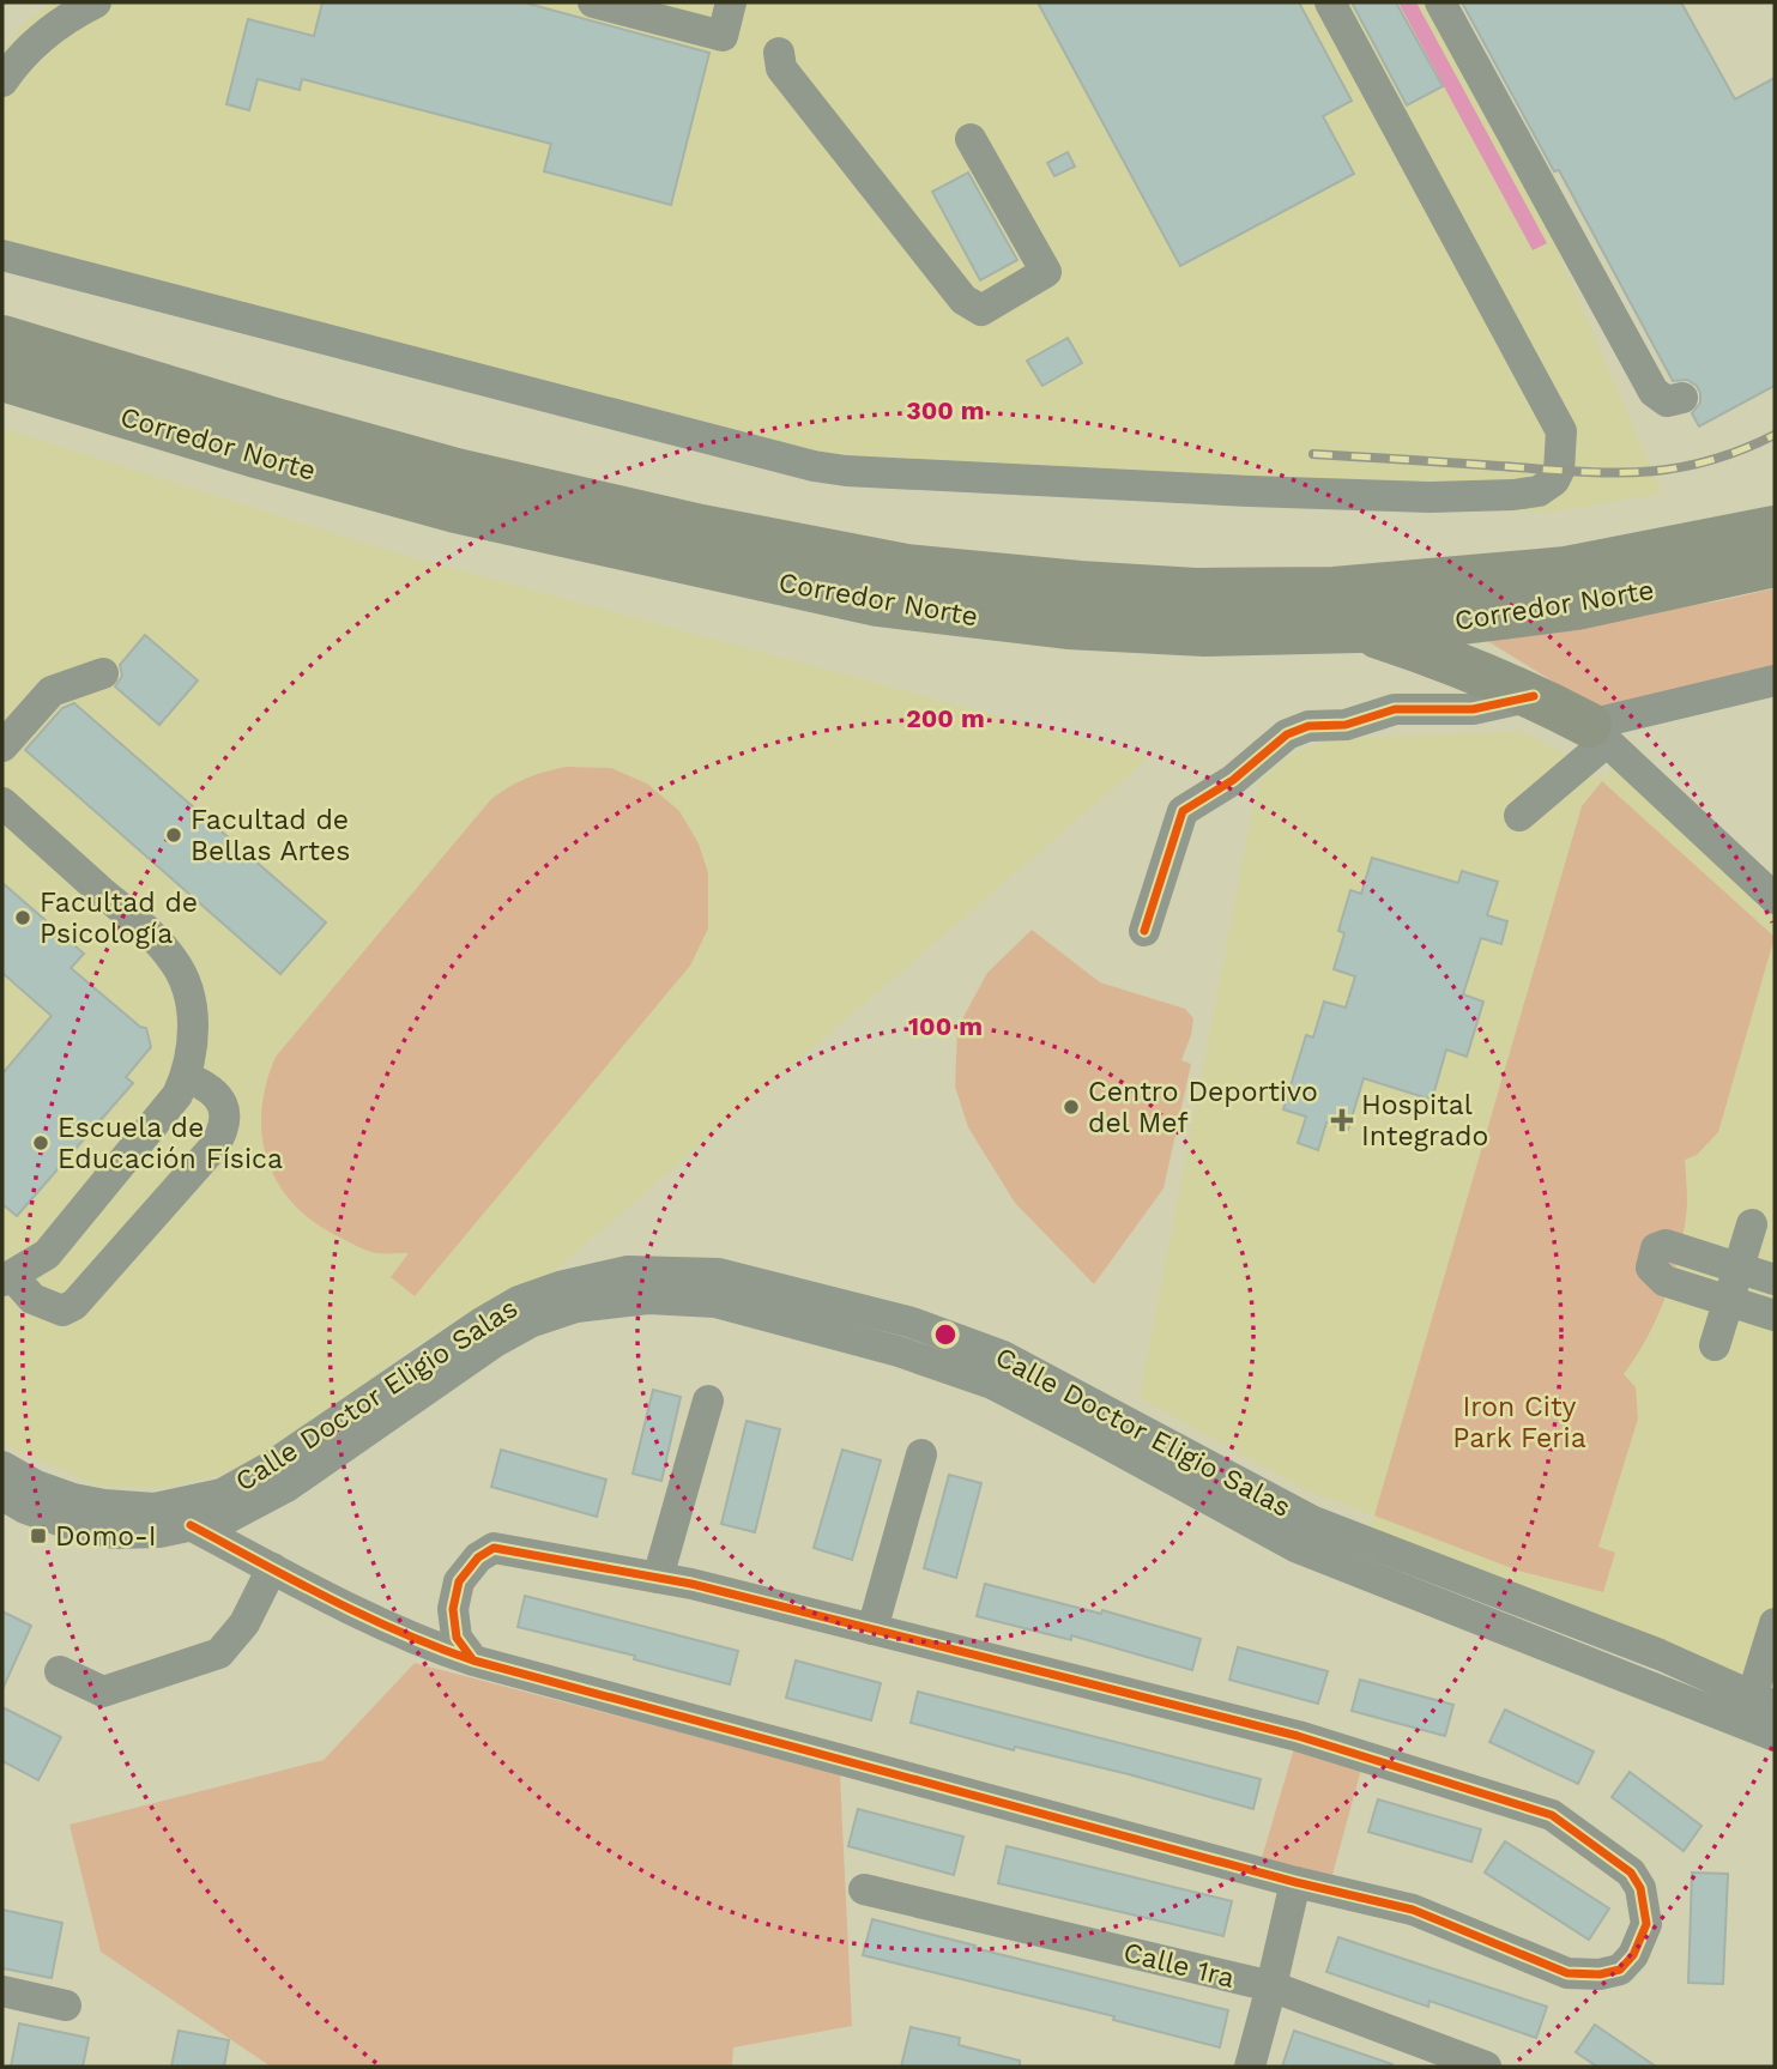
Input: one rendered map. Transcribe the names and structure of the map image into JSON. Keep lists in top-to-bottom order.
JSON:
{
  "streets": {
    "highway": ["Corredor Norte"],
    "street": ["Calle Doctor Eligio Salas", "Calle 1ra"]
  },
  "parks": ["Iron City Park Feria"],
  "places": {
    "other": [
      "Facultad de Bellas Artes",
      "Facultad de Psicología",
      "Centro Deportivo del Mef",
      "Escuela de Educación Física"
    ],
    "health": ["Hospital Integrado"],
    "transit": ["Domo-I"]
  },
  "rings": ["300 m", "200 m", "100 m"]
}
